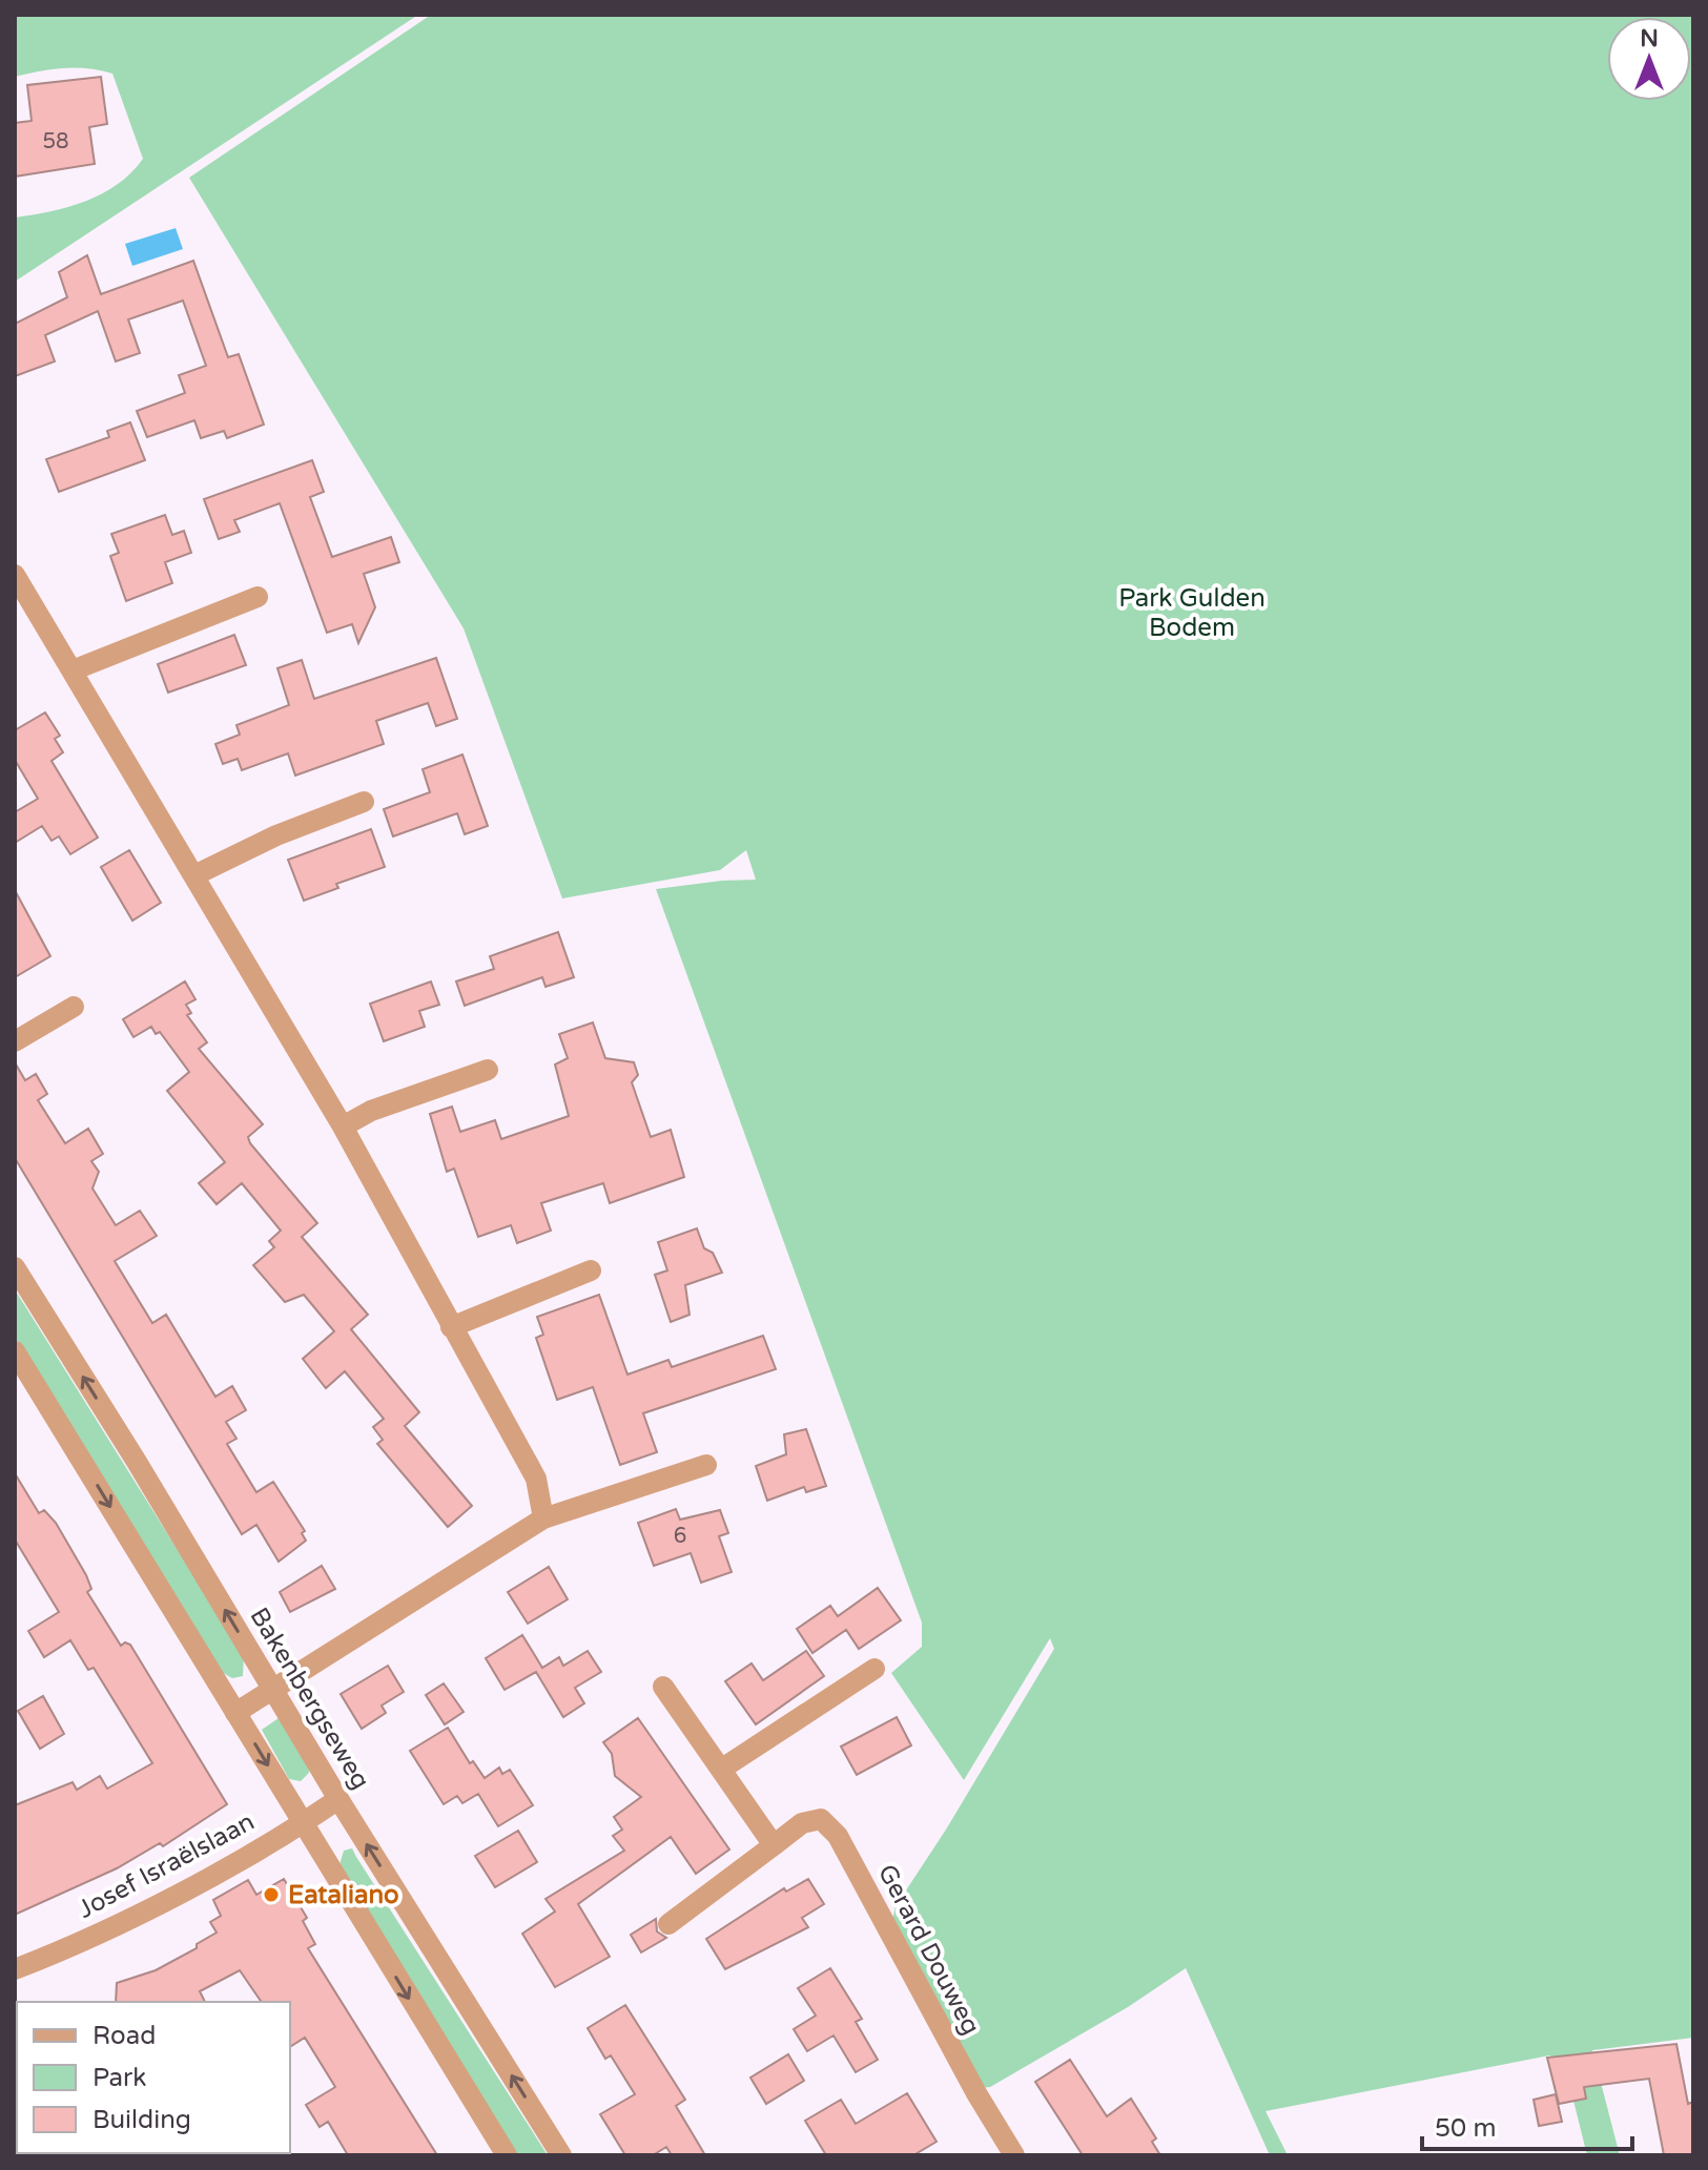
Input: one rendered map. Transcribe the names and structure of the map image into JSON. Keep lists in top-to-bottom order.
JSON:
{
  "streets": {
    "street": ["Bakenbergseweg", "Josef Israëlslaan", "Gerard Douweg"]
  },
  "crossings": [
    ["Bakenbergseweg", "Josef Israëlslaan"]
  ],
  "parks": ["Park Gulden Bodem"],
  "places": ["Eataliano"],
  "house_numbers": ["58", "6"],
  "legend": ["Road", "Park", "Building"],
  "scale_bar": "50 m",
  "north": "top"
}
